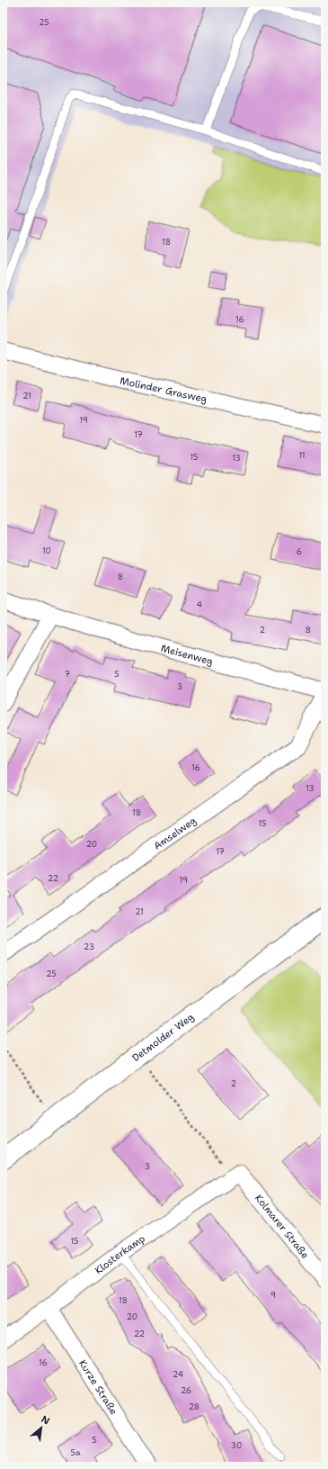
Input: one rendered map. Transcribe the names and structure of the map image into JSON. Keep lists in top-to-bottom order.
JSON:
{
  "streets": {
    "street": [
      "Molinder Grasweg",
      "Meisenweg",
      "Amselweg",
      "Detmolder Weg",
      "Kolmarer Straße",
      "Klosterkamp",
      "Kurze Straße"
    ]
  },
  "crossings": [
    ["Kolmarer Straße", "Klosterkamp"],
    ["Klosterkamp", "Kurze Straße"]
  ],
  "house_numbers": [
    "25",
    "18",
    "16",
    "21",
    "19",
    "17",
    "11",
    "15",
    "13",
    "10",
    "6",
    "8",
    "4",
    "2",
    "8",
    "7",
    "5",
    "3",
    "16",
    "13",
    "18",
    "15",
    "20",
    "17",
    "22",
    "19",
    "21",
    "23",
    "25",
    "2",
    "3",
    "15",
    "9",
    "18",
    "20",
    "22",
    "16",
    "24",
    "26",
    "28",
    "5",
    "30",
    "5a"
  ],
  "north": "top right"
}
